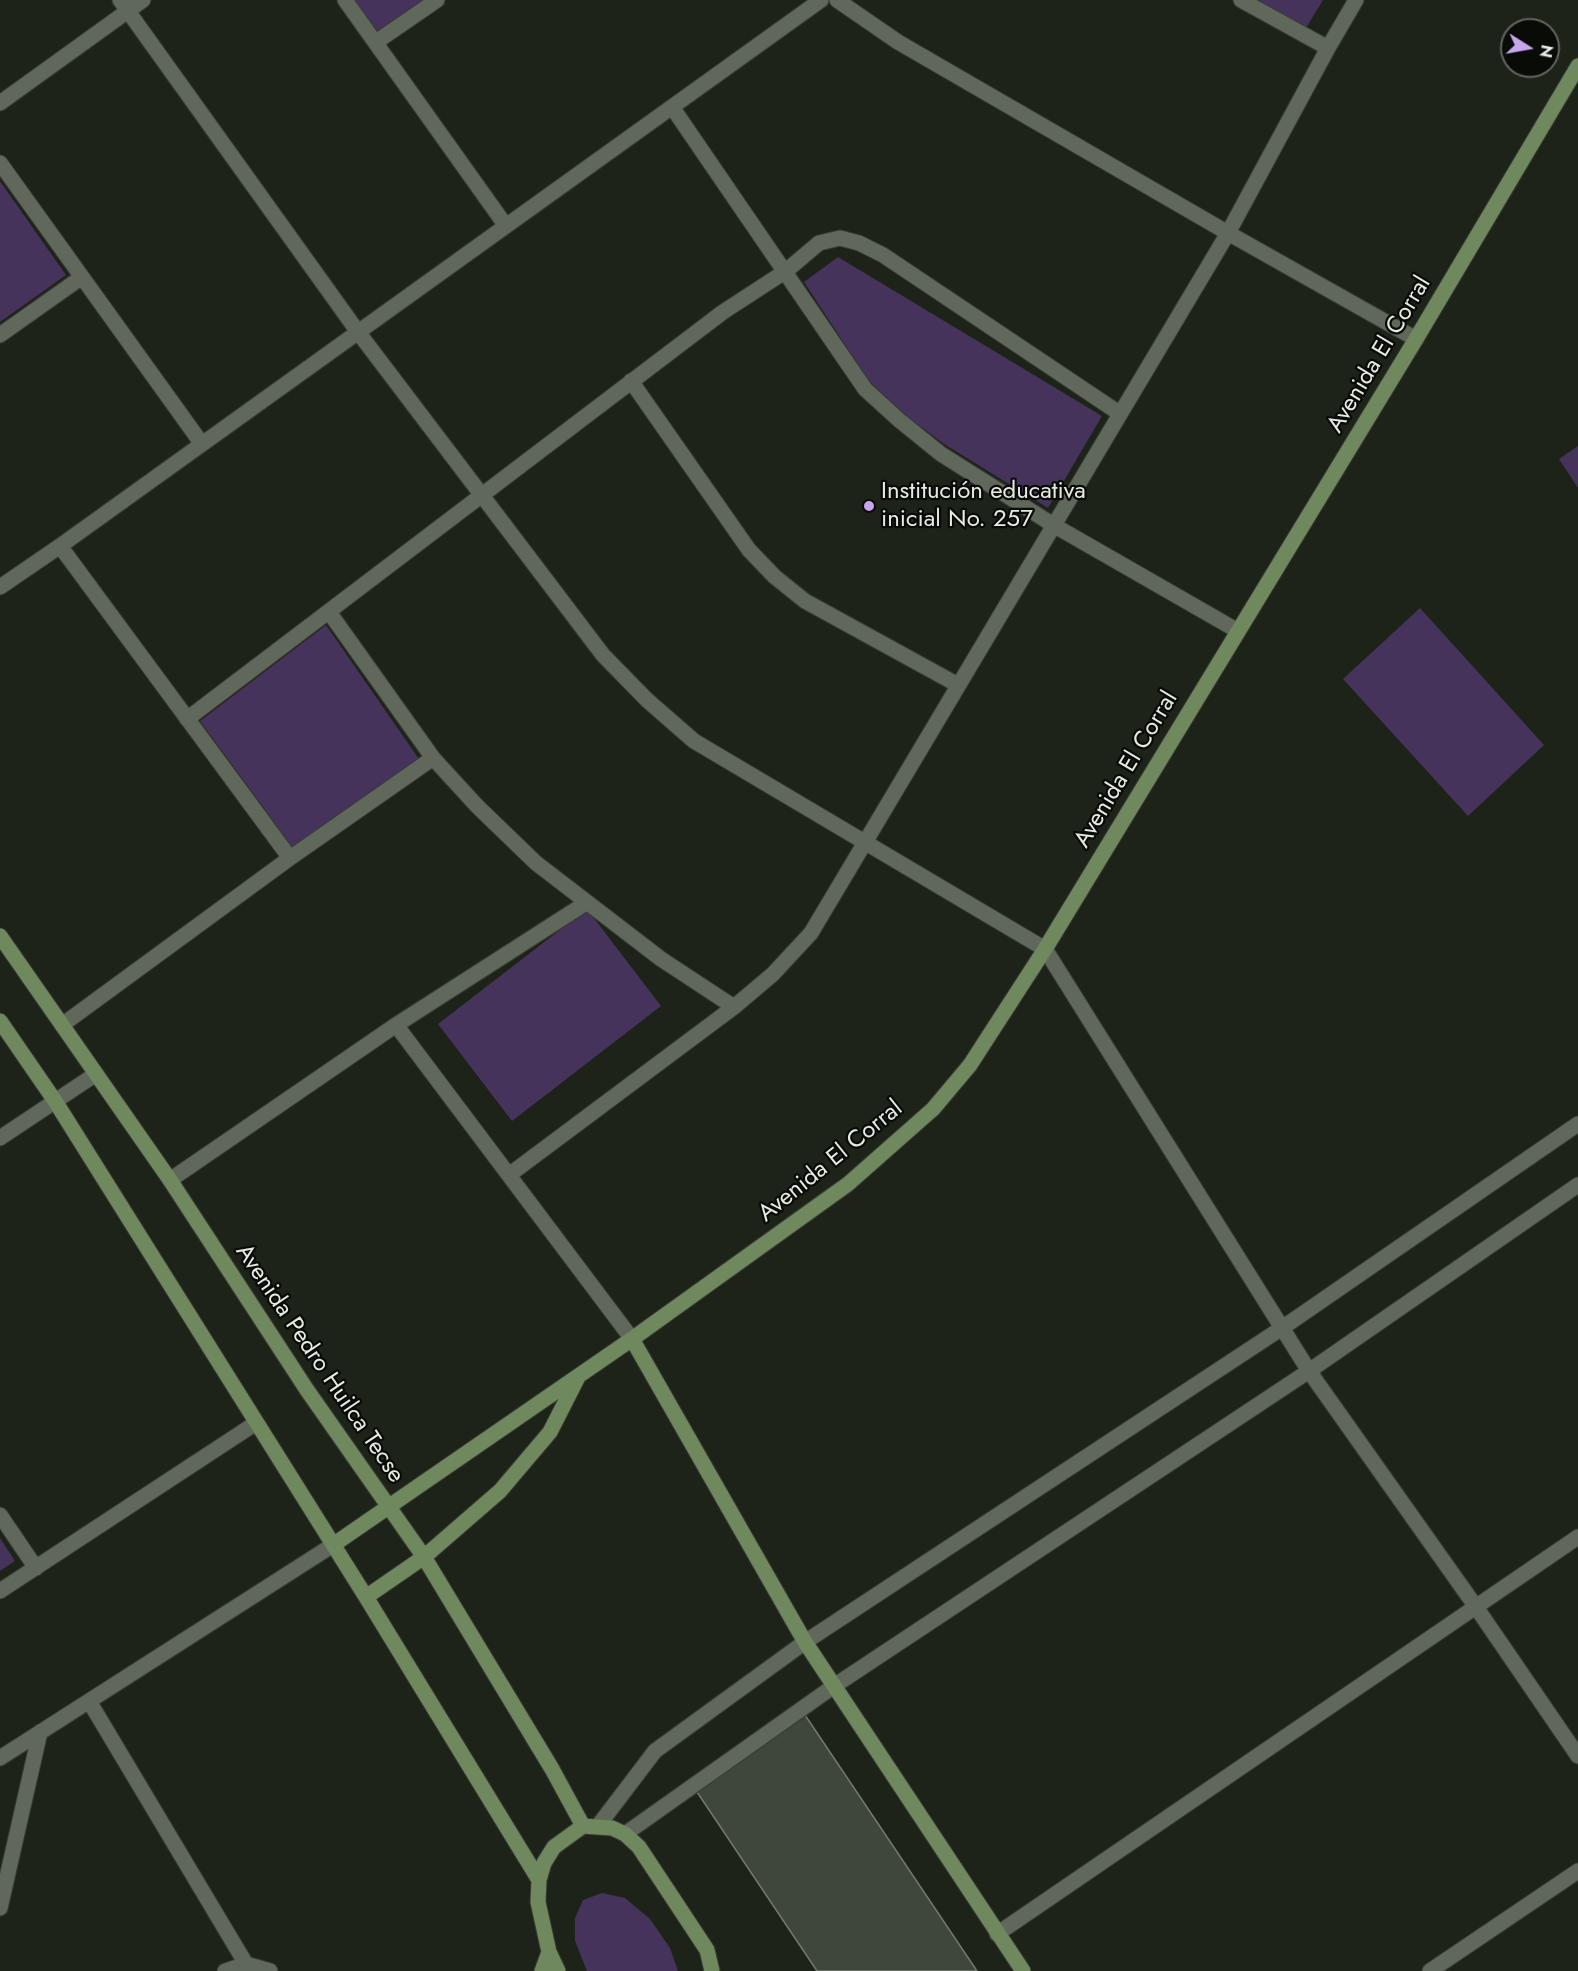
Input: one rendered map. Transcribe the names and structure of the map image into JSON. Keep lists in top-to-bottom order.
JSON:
{
  "streets": {
    "street": ["Avenida El Corral", "Avenida Pedro Huilca Tecse"]
  },
  "crossings": [
    ["Avenida El Corral", "Avenida Pedro Huilca Tecse"]
  ],
  "places": ["Institución educativa inicial No. 257"],
  "north": "right"
}
